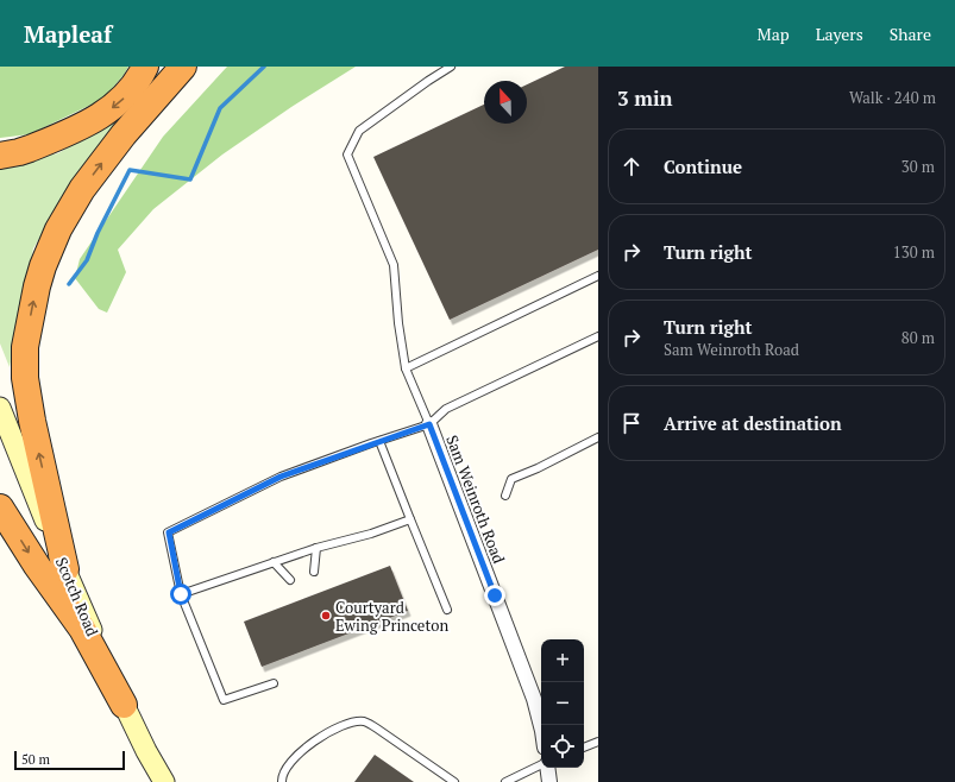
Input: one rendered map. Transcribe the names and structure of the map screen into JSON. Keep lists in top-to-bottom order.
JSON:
{
  "streets": {
    "main road": ["Scotch Road"],
    "street": ["Sam Weinroth Road"]
  },
  "places": ["Courtyard Ewing Princeton"],
  "scale_bar": "50 m",
  "north": "top",
  "page": {
    "header": "Mapleaf",
    "nav": ["Map", "Layers", "Share"],
    "heading": ["3 min", "Walk · 240 m"],
    "list": [
      ["Continue", "30 m"],
      ["Turn right", "130 m"],
      ["Turn right", "Sam Weinroth Road", "80 m"],
      "Arrive at destination"
    ],
    "map_buttons": ["+", "−"],
    "scale": "50 m"
  }
}
